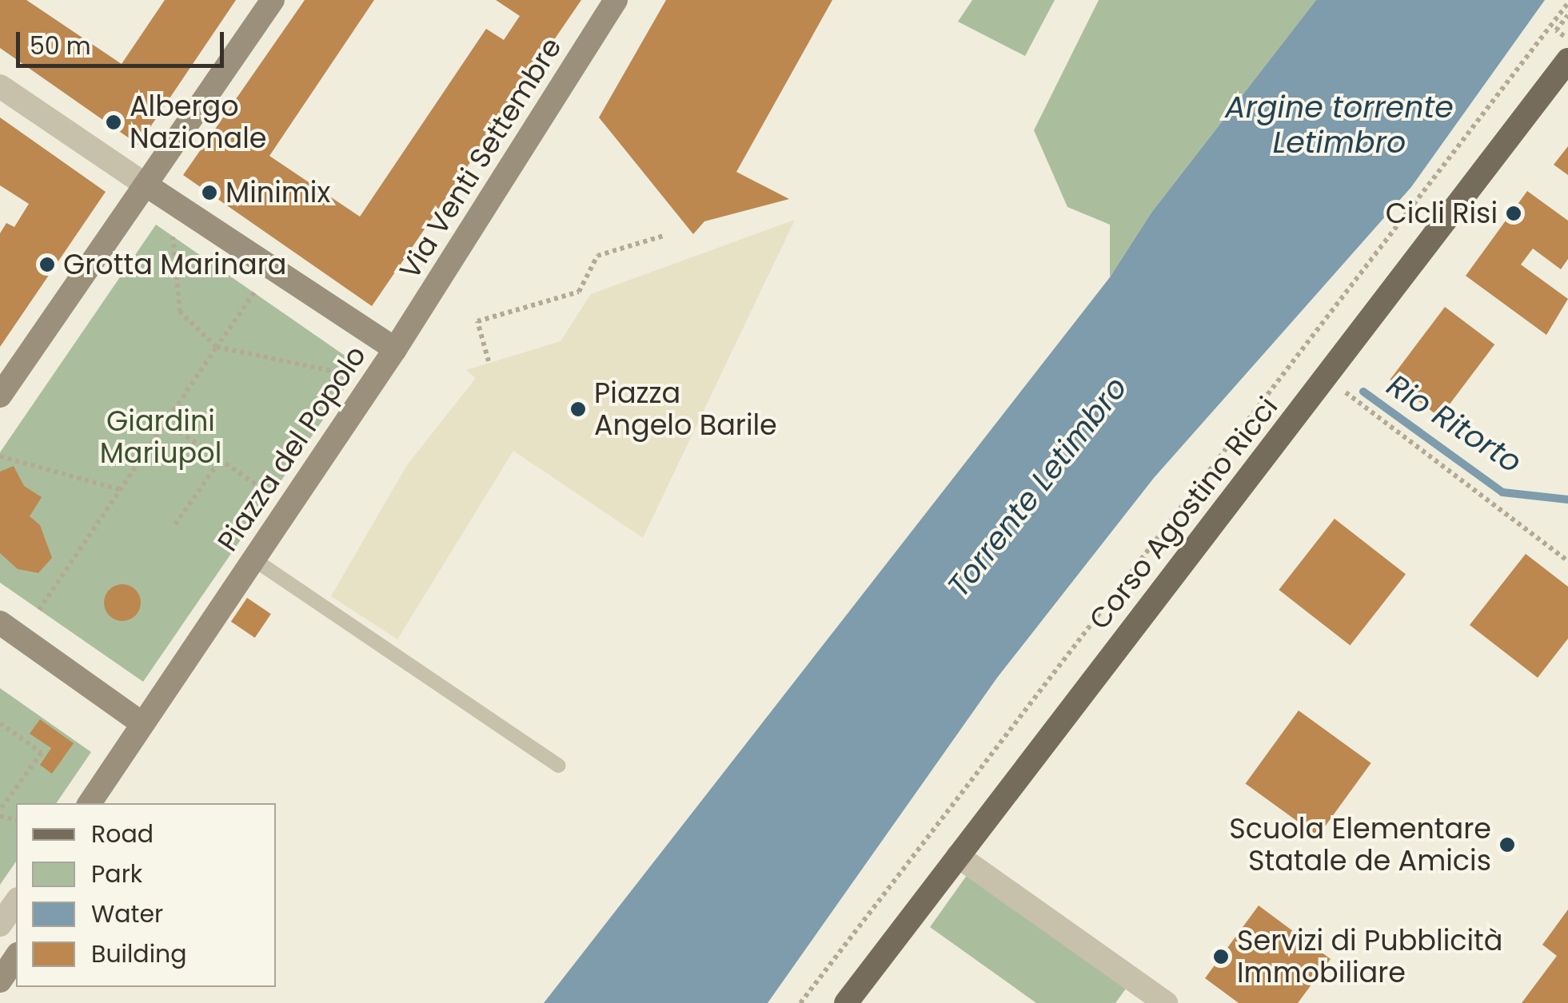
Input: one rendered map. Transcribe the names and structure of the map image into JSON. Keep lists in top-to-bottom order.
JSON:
{
  "streets": {
    "main road": ["Corso Agostino Ricci"],
    "street": ["Via Venti Settembre", "Piazza del Popolo"]
  },
  "crossings": [
    ["Via Venti Settembre", "Piazza del Popolo"]
  ],
  "water": ["Argine torrente Letimbro", "Rio Ritorto", "Torrente Letimbro"],
  "parks": ["Giardini Mariupol"],
  "places": [
    "Albergo Nazionale",
    "Minimix",
    "Cicli Risi",
    "Grotta Marinara",
    "Piazza Angelo Barile",
    "Scuola Elementare Statale de Amicis",
    "Servizi di Pubblicità Immobiliare"
  ],
  "legend": [
    "Road",
    "Park",
    "Water",
    "Building"
  ],
  "scale_bar": "50 m"
}
